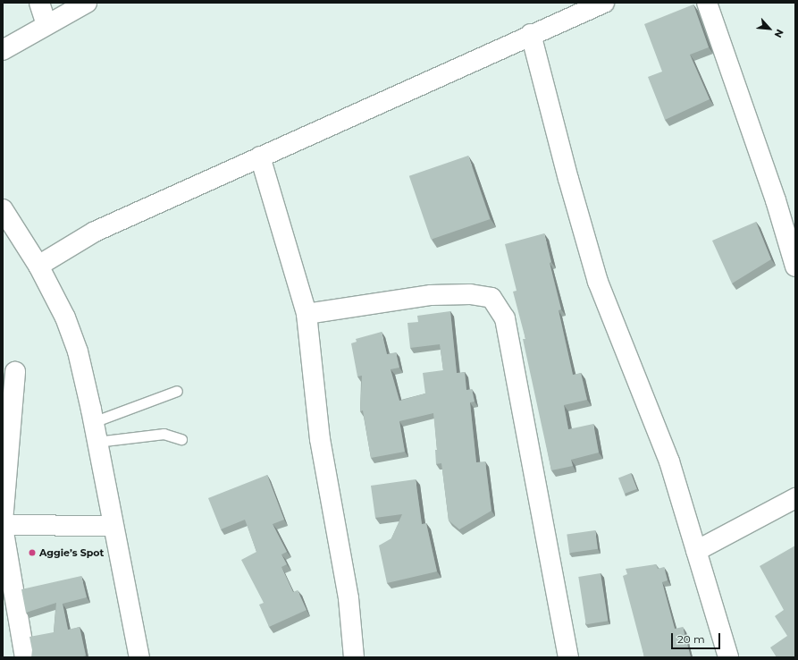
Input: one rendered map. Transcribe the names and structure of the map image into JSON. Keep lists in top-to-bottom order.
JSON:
{
  "places": ["Aggie’s Spot"],
  "scale_bar": "20 m",
  "north": "bottom right"
}
